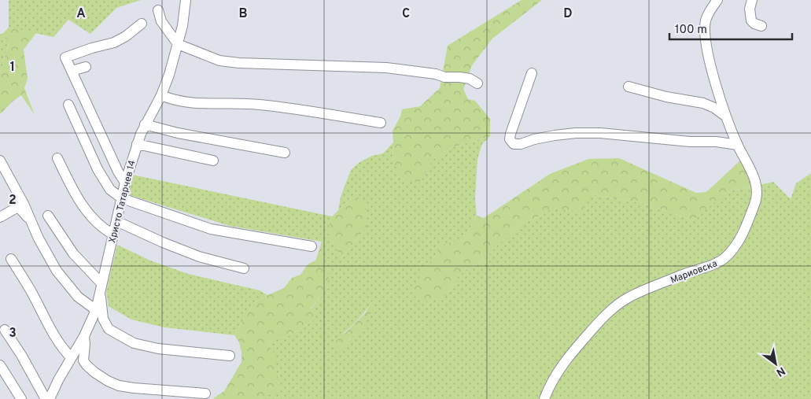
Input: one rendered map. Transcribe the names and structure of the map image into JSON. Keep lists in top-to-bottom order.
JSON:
{
  "streets": {
    "street": ["Христо Татарчев 14", "Мариовска"]
  },
  "scale_bar": "100 m",
  "north": "bottom right",
  "grid": {
    "columns": [
      "A",
      "B",
      "C",
      "D"
    ],
    "rows": ["1", "2", "3"]
  }
}
